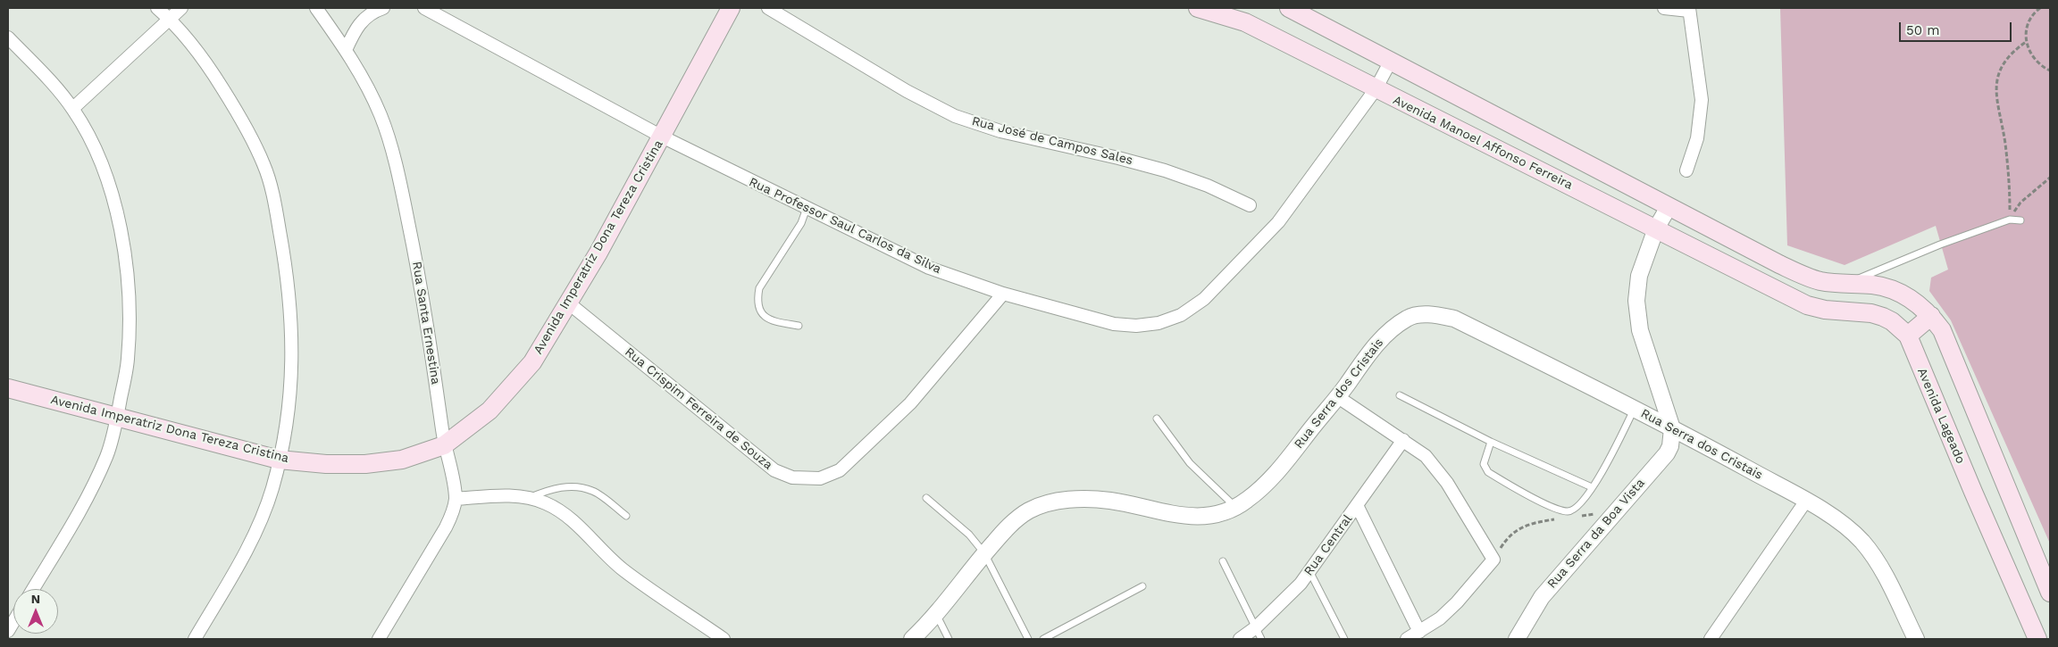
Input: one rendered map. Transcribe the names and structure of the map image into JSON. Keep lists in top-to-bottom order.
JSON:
{
  "streets": {
    "main road": ["Avenida Manoel Affonso Ferreira", "Avenida Imperatriz Dona Tereza Cristina", "Avenida Lageado"],
    "street": [
      "Rua José de Campos Sales",
      "Rua Professor Saul Carlos da Silva",
      "Rua Santa Ernestina",
      "Rua Serra dos Cristais",
      "Rua Crispim Ferreira de Souza",
      "Rua Serra da Boa Vista",
      "Rua Central"
    ]
  },
  "crossings": [
    ["Avenida Manoel Affonso Ferreira", "Rua Professor Saul Carlos da Silva"],
    ["Avenida Manoel Affonso Ferreira", "Avenida Lageado"],
    ["Rua Professor Saul Carlos da Silva", "Avenida Imperatriz Dona Tereza Cristina"],
    ["Rua Professor Saul Carlos da Silva", "Rua Crispim Ferreira de Souza"],
    ["Avenida Imperatriz Dona Tereza Cristina", "Rua Santa Ernestina"],
    ["Avenida Imperatriz Dona Tereza Cristina", "Rua Crispim Ferreira de Souza"],
    ["Rua Serra dos Cristais", "Rua Serra da Boa Vista"]
  ],
  "scale_bar": "50 m",
  "north": "top"
}
